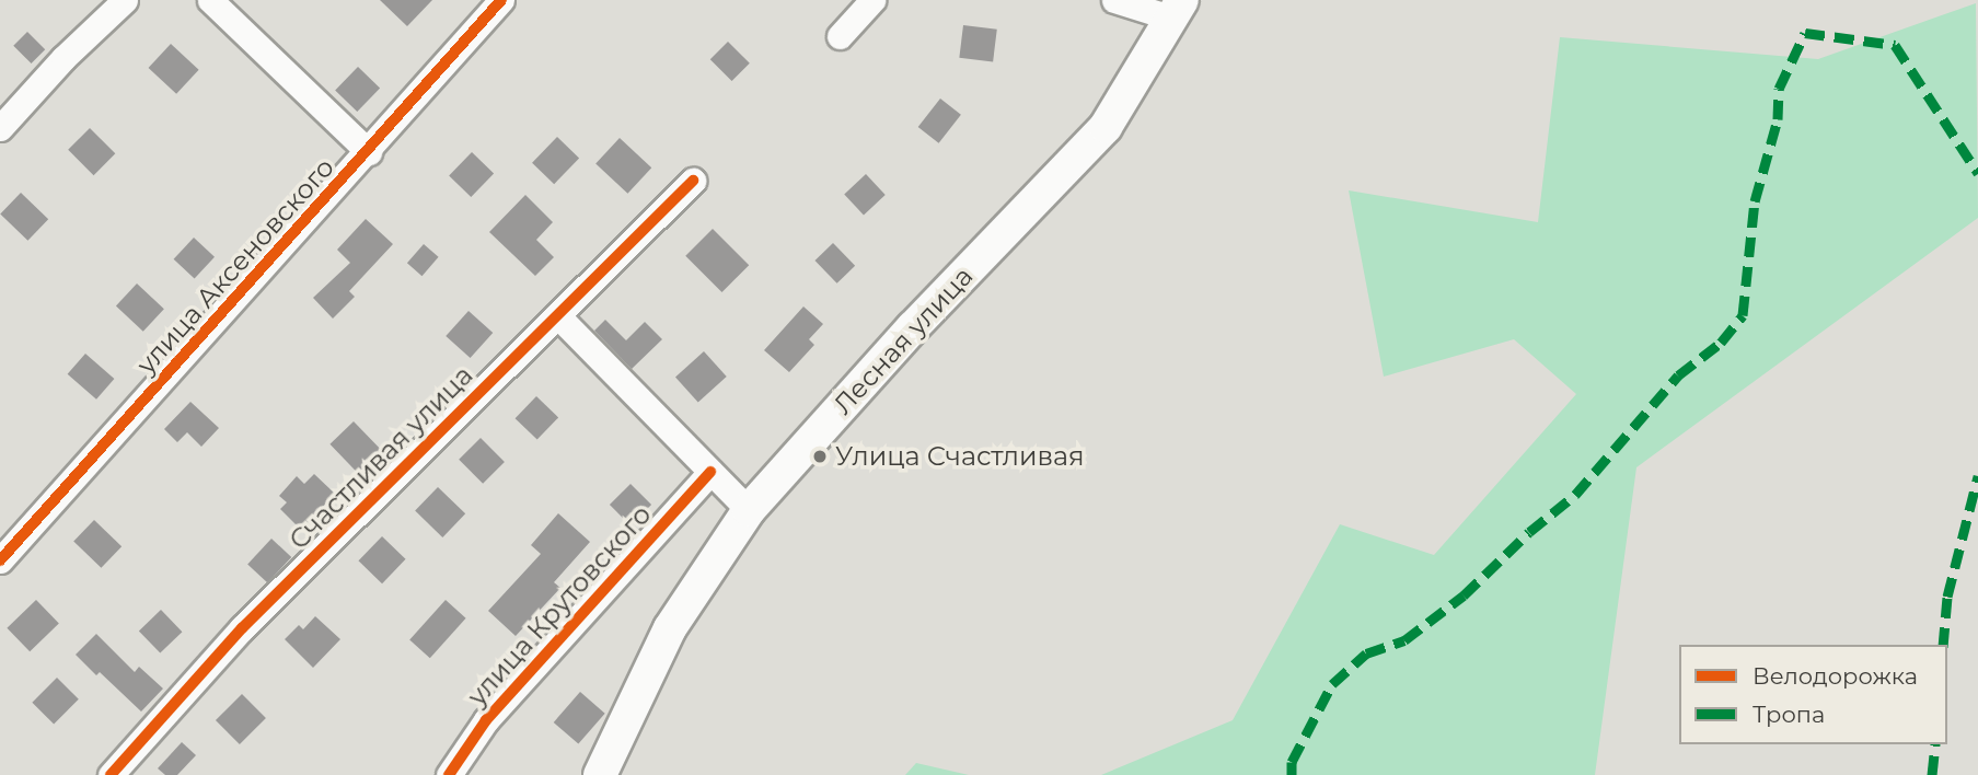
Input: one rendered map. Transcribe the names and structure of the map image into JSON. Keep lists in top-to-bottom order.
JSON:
{
  "streets": {
    "main road": ["Лесная улица"],
    "street": ["улица Аксеновского", "Счастливая улица", "улица Крутовского"]
  },
  "places": ["Улица Счастливая"],
  "legend": ["Велодорожка", "Тропа"]
}
